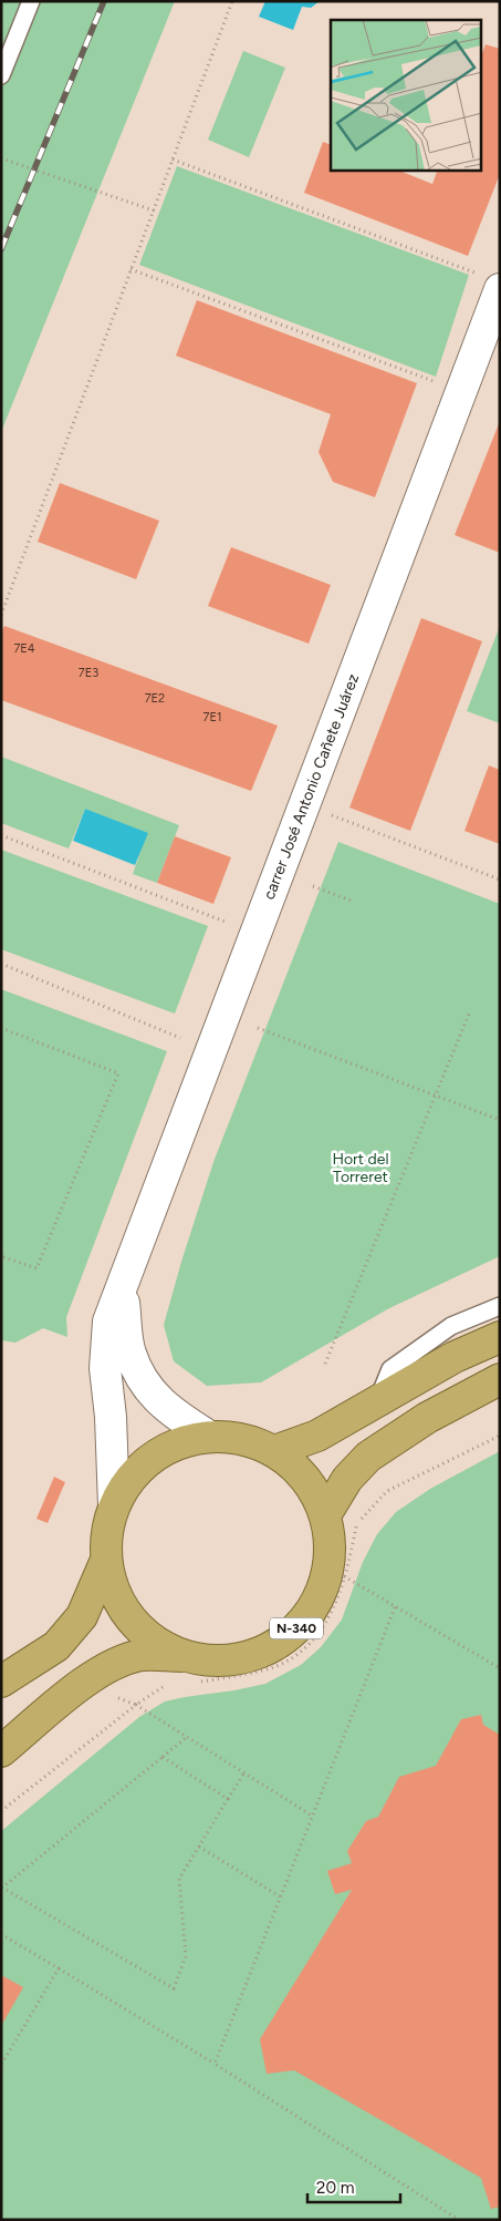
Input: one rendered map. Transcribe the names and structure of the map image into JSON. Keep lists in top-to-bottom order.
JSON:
{
  "streets": {
    "highway": ["N-340"],
    "street": ["carrer José Antonio Cañete Juárez"]
  },
  "crossings": [
    ["carrer José Antonio Cañete Juárez", "N-340"]
  ],
  "parks": ["Hort del Torreret"],
  "house_numbers": [
    "7E4",
    "7E3",
    "7E2",
    "7E1"
  ],
  "scale_bar": "20 m"
}
